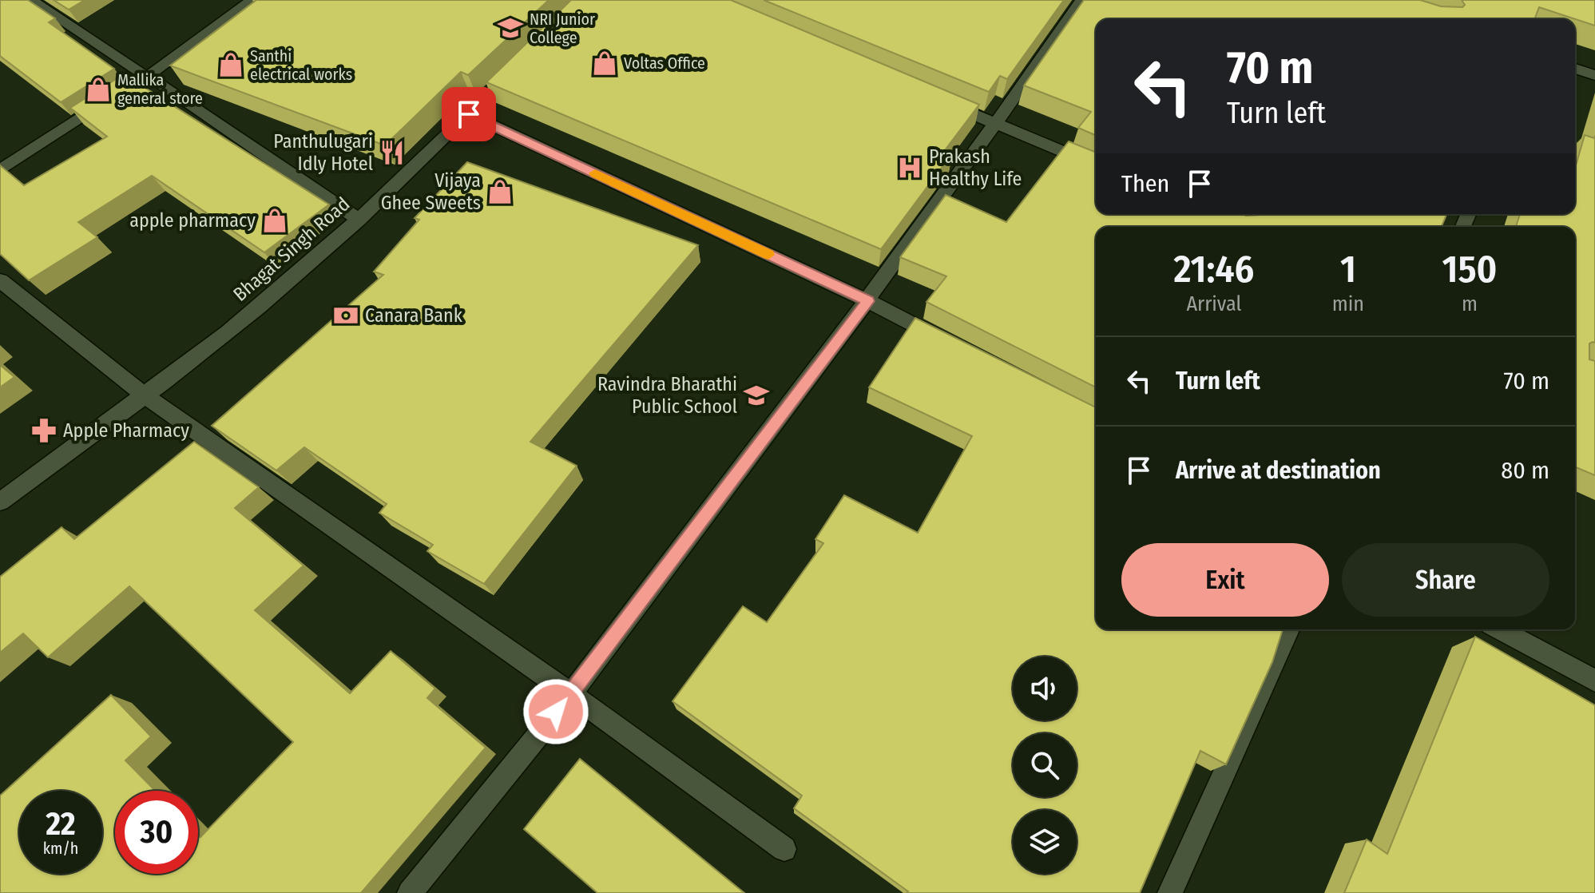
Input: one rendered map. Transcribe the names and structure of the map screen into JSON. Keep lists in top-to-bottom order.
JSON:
{
  "streets": {
    "street": ["Bhagat Singh Road"]
  },
  "places": {
    "school or university": ["NRI Junior College", "Ravindra Bharathi Public School"],
    "shop": [
      "Voltas Office",
      "Santhi electrical works",
      "Mallika general store",
      "Vijaya Ghee Sweets",
      "apple pharmacy"
    ],
    "restaurant": ["Panthulugari Idly Hotel"],
    "hospital": ["Prakash Healthy Life"],
    "bank": ["Canara Bank"],
    "pharmacy": ["Apple Pharmacy"]
  },
  "page": {
    "turn": ["70 m", "Turn left"],
    "then": "Then",
    "eta": [
      "21:46",
      "Arrival",
      "1",
      "min",
      "150",
      "m"
    ],
    "list": [
      {
        "name": "Turn left",
        "value": "70 m"
      },
      {
        "name": "Arrive at destination",
        "value": "80 m"
      }
    ],
    "buttons": ["Exit", "Share"],
    "speed": "22 km/h",
    "limit": "30"
  }
}
